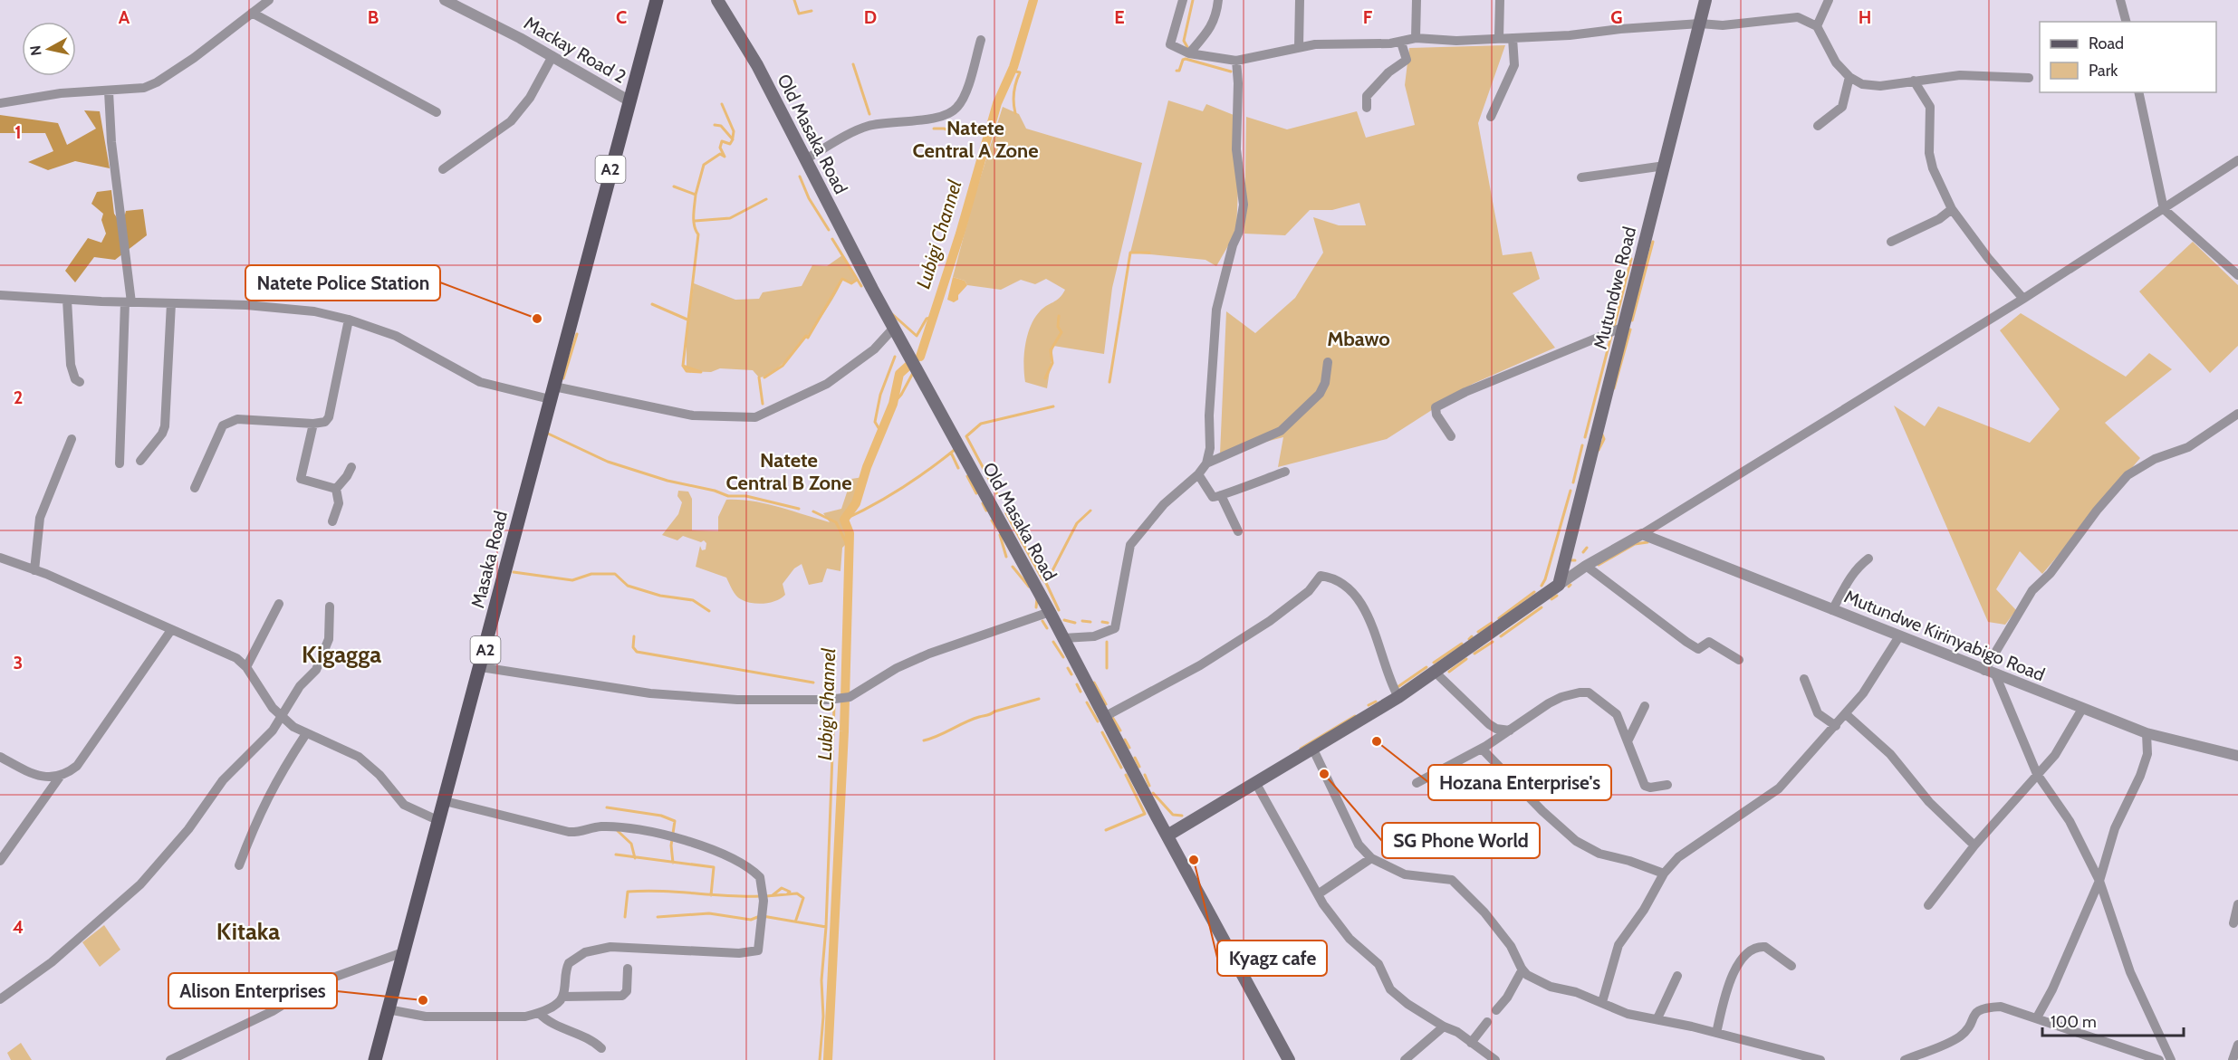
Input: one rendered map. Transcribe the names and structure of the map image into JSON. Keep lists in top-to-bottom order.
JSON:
{
  "streets": {
    "main road": [
      "Old Masaka Road",
      "A2",
      "Mutundwe Road",
      "Masaka Road"
    ],
    "street": ["Mackay Road 2", "Mutundwe Kirinyabigo Road"]
  },
  "crossings": [
    ["Mackay Road 2", "A2"],
    ["Mackay Road 2", "Masaka Road"],
    ["A2", "Masaka Road"]
  ],
  "districts": [
    "Natete Central A Zone",
    "Mbawo",
    "Natete Central B Zone",
    "Kigagga",
    "Kitaka"
  ],
  "water": ["Lubigi Channel"],
  "places": [
    "Natete Police Station",
    "Hozana Enterprise's",
    "SG Phone World",
    "Kyagz cafe",
    "Alison Enterprises"
  ],
  "legend": ["Road", "Park"],
  "scale_bar": "100 m",
  "north": "left",
  "grid": {
    "columns": [
      "A",
      "B",
      "C",
      "D",
      "E",
      "F",
      "G",
      "H"
    ],
    "rows": [
      "1",
      "2",
      "3",
      "4"
    ]
  }
}
